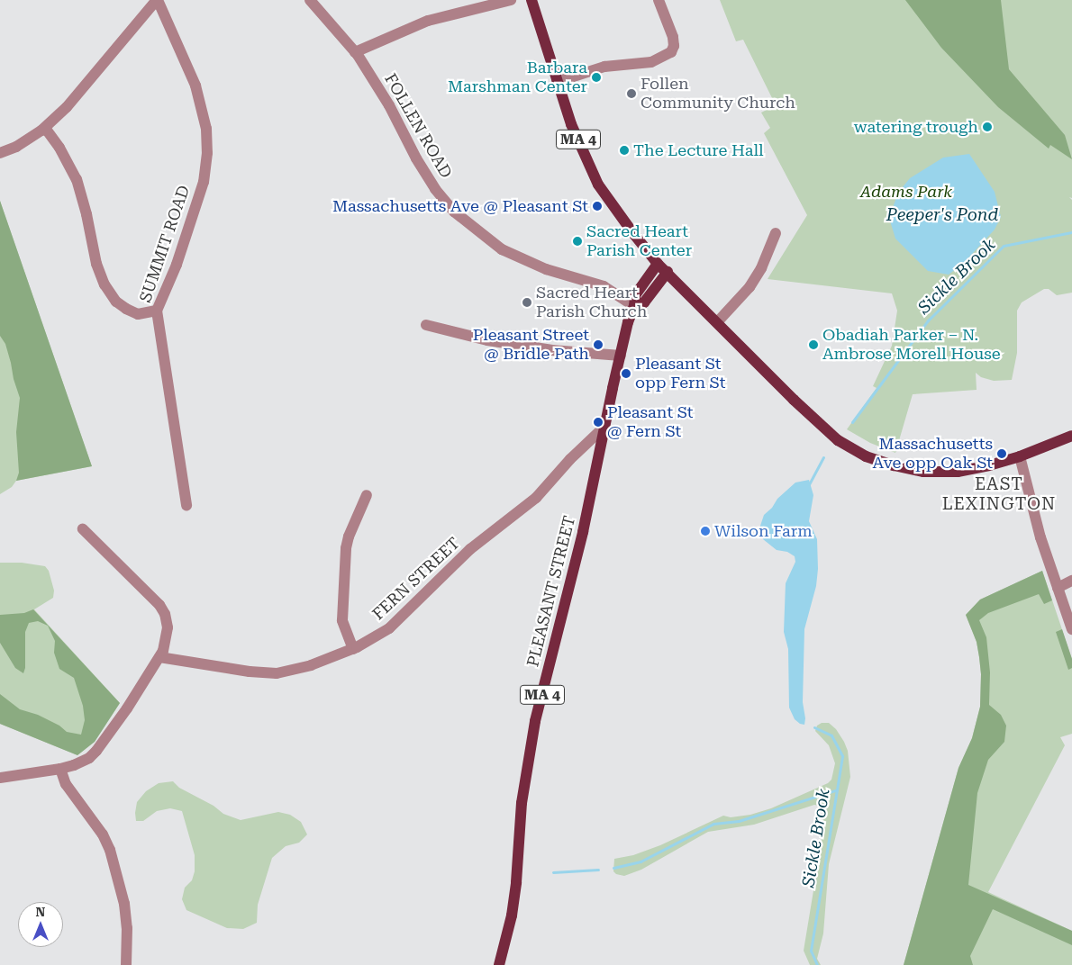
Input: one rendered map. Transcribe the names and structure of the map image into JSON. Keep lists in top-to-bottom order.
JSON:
{
  "streets": {
    "main road": ["MA 4", "PLEASANT STREET"],
    "street": ["FOLLEN ROAD", "SUMMIT ROAD", "FERN STREET"]
  },
  "crossings": [
    ["FOLLEN ROAD", "PLEASANT STREET"],
    ["MA 4", "PLEASANT STREET"],
    ["FERN STREET", "PLEASANT STREET"]
  ],
  "districts": ["EAST LEXINGTON"],
  "water": ["Peeper's Pond", "Sickle Brook"],
  "parks": ["Adams Park"],
  "places": [
    "Barbara Marshman Center",
    "Follen Community Church",
    "watering trough",
    "The Lecture Hall",
    "Massachusetts Ave @ Pleasant St",
    "Sacred Heart Parish Center",
    "Sacred Heart Parish Church",
    "Pleasant Street @ Bridle Path",
    "Obadiah Parker – N. Ambrose Morell House",
    "Pleasant St opp Fern St",
    "Pleasant St @ Fern St",
    "Massachusetts Ave opp Oak St",
    "Wilson Farm"
  ],
  "north": "top"
}
